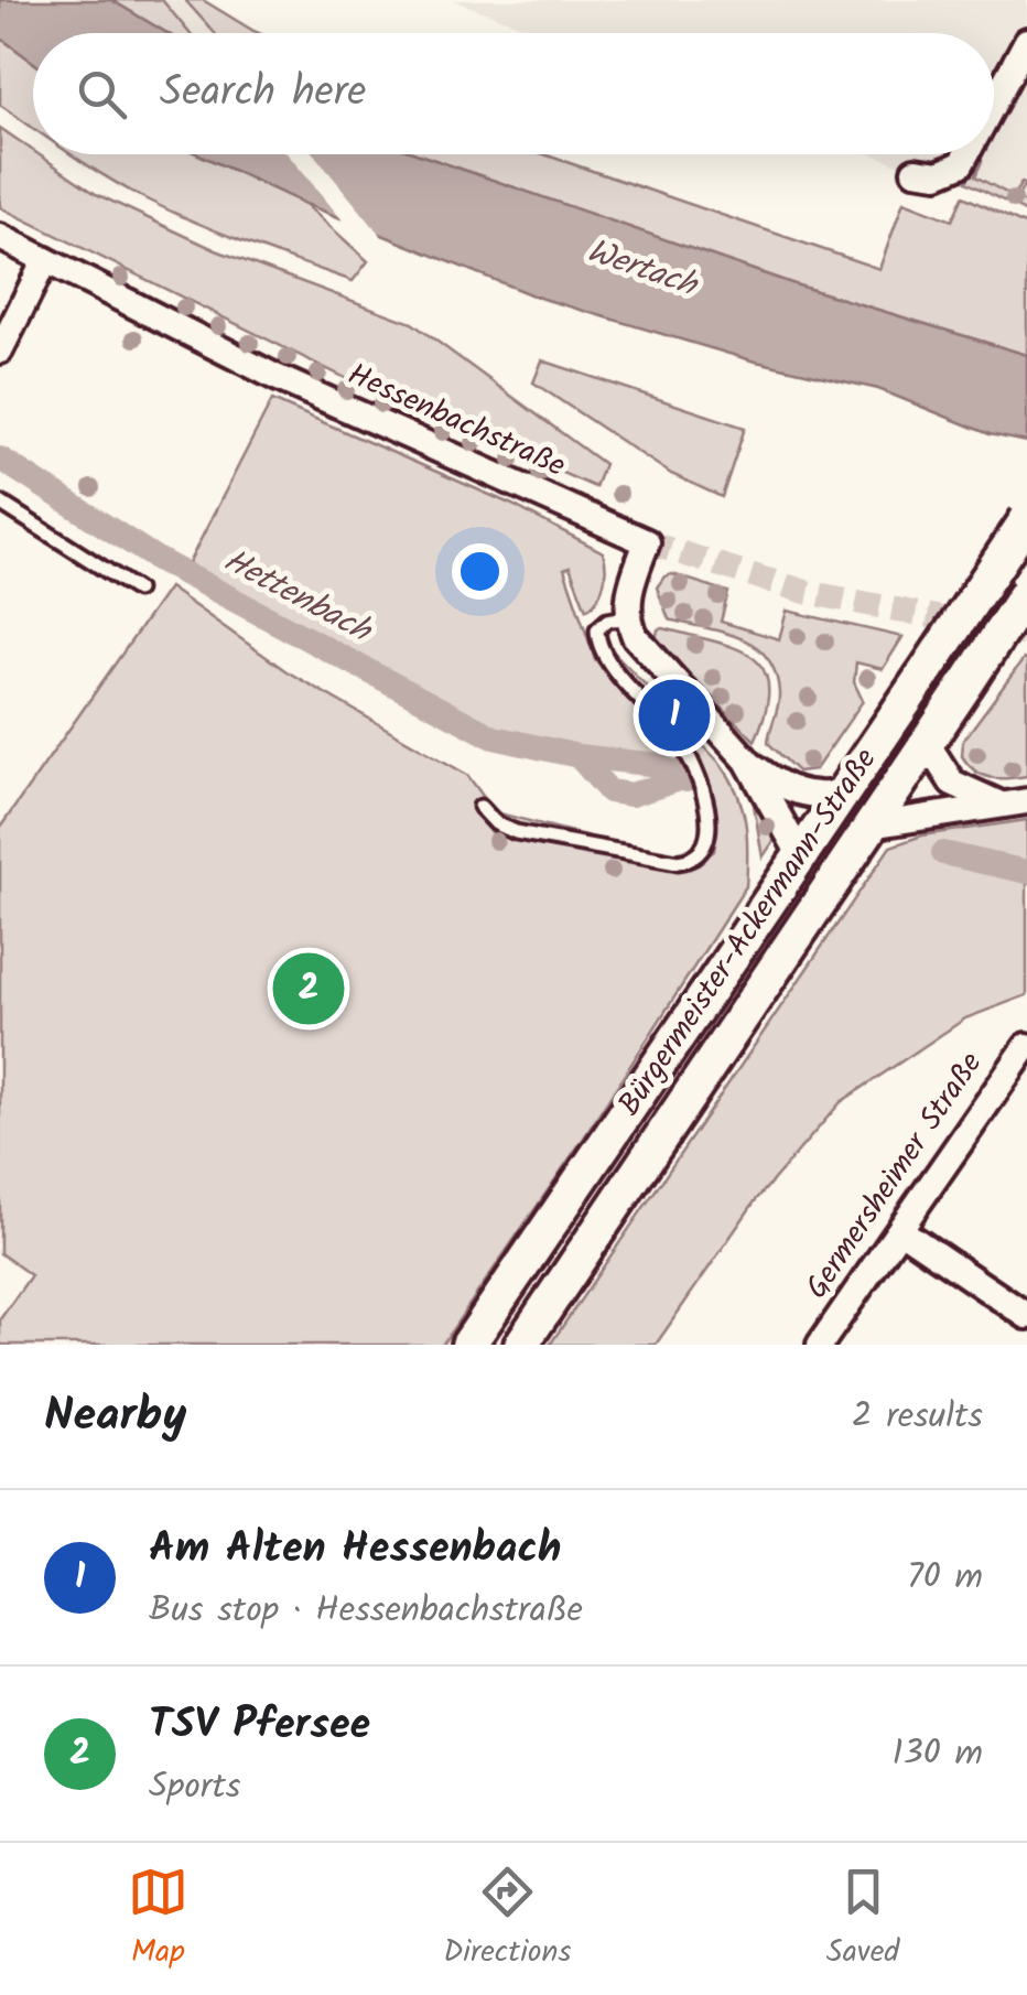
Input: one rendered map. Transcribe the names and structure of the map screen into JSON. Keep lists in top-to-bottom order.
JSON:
{
  "streets": {
    "main road": ["Bürgermeister-Ackermann-Straße"],
    "street": ["Hessenbachstraße", "Germersheimer Straße"]
  },
  "water": ["Wertach", "Hettenbach"],
  "page": {
    "search": "Search here",
    "pins": ["1", "2"],
    "heading": ["Nearby", "2 results"],
    "list": [
      {
        "mark": "1",
        "name": "Am Alten Hessenbach",
        "note": "Bus stop · Hessenbachstraße",
        "value": "70 m"
      },
      {
        "mark": "2",
        "name": "TSV Pfersee",
        "note": "Sports",
        "value": "130 m"
      }
    ],
    "nav": ["Map", "Directions", "Saved"]
  }
}
